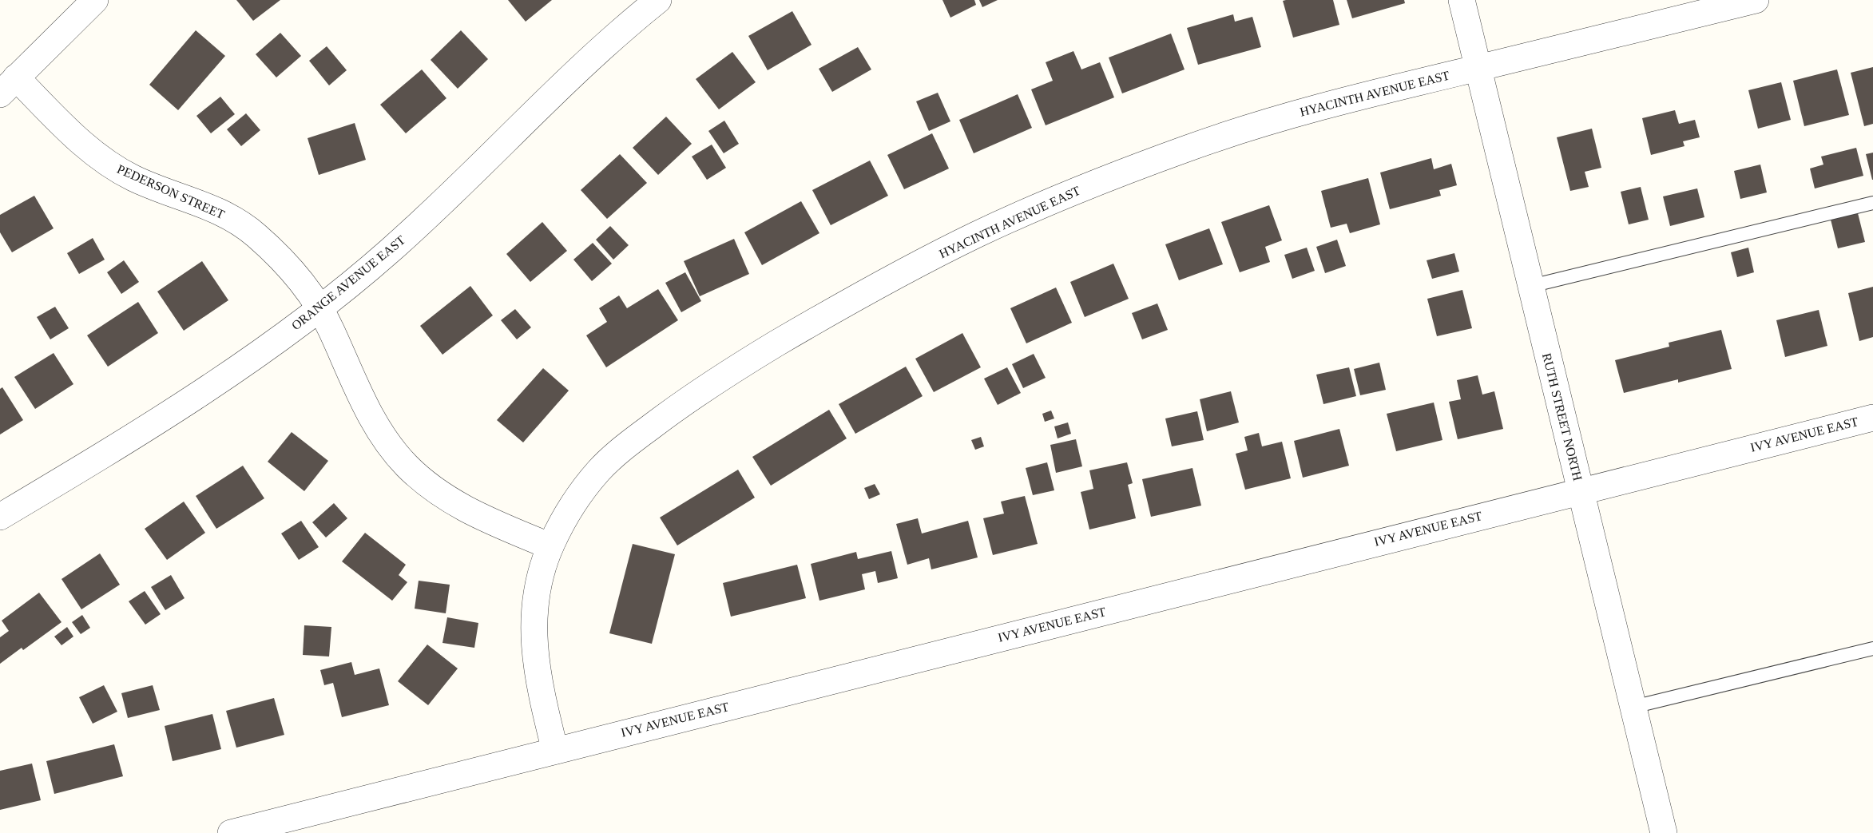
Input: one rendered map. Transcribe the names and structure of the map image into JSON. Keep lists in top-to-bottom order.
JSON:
{
  "streets": {
    "street": [
      "HYACINTH AVENUE EAST",
      "PEDERSON STREET",
      "ORANGE AVENUE EAST",
      "RUTH STREET NORTH",
      "IVY AVENUE EAST"
    ]
  },
  "crossings": [
    ["HYACINTH AVENUE EAST", "PEDERSON STREET"],
    ["HYACINTH AVENUE EAST", "RUTH STREET NORTH"],
    ["HYACINTH AVENUE EAST", "IVY AVENUE EAST"],
    ["PEDERSON STREET", "ORANGE AVENUE EAST"],
    ["RUTH STREET NORTH", "IVY AVENUE EAST"]
  ]
}
